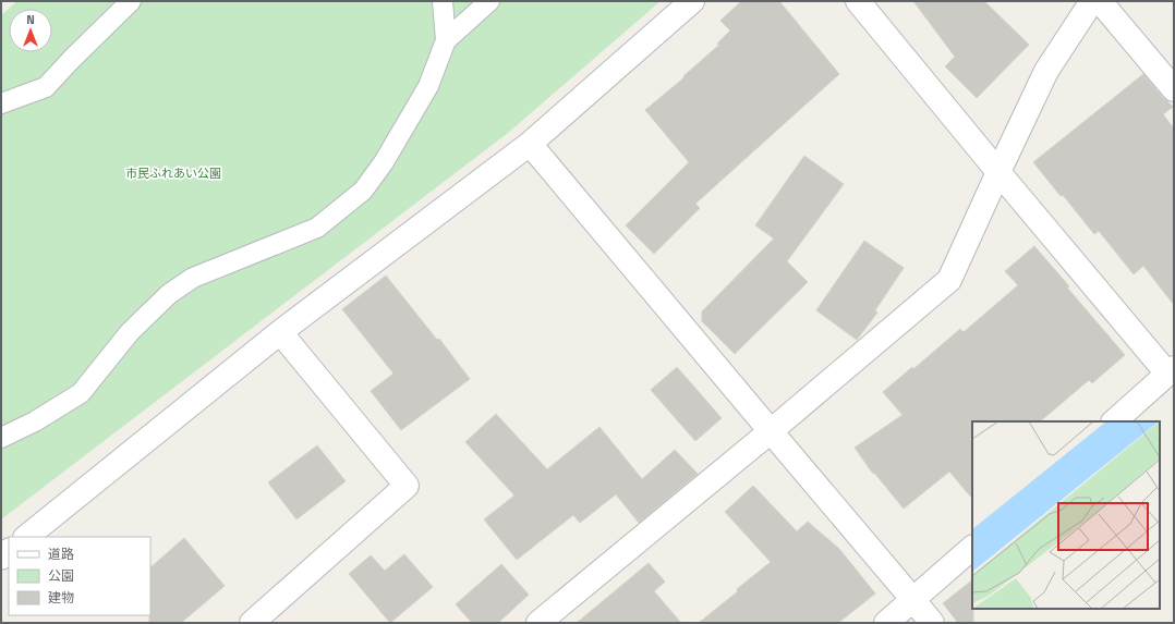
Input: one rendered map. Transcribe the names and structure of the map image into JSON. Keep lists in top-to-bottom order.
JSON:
{
  "parks": ["市民ふれあい公園"],
  "legend": ["道路", "公園", "建物"],
  "north": "top"
}
